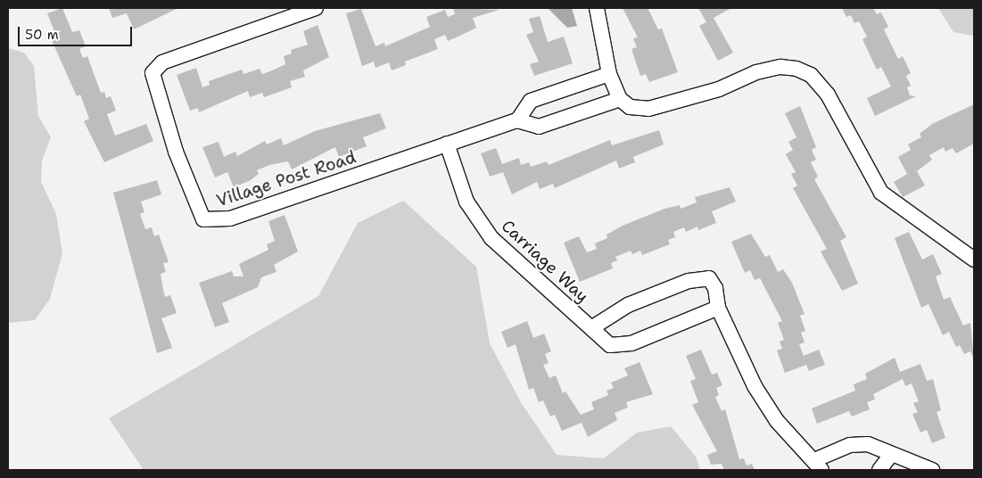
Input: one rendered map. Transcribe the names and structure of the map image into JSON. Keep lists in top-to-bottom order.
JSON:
{
  "streets": {
    "street": ["Village Post Road", "Carriage Way"]
  },
  "crossings": [
    ["Village Post Road", "Carriage Way"]
  ],
  "scale_bar": "50 m"
}
